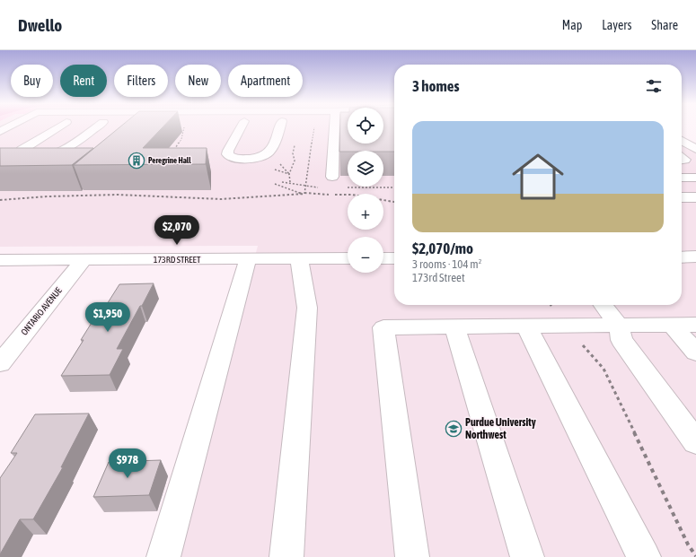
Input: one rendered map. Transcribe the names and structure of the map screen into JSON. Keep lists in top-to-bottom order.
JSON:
{
  "streets": {
    "street": ["173RD STREET", "ONTARIO AVENUE"]
  },
  "crossings": [
    ["173RD STREET", "ONTARIO AVENUE"]
  ],
  "places": {
    "building": ["Peregrine Hall"],
    "school or university": ["Purdue University Northwest"]
  },
  "page": {
    "header": "Dwello",
    "nav": ["Map", "Layers", "Share"],
    "chip": [
      "Buy",
      "Rent",
      "Filters",
      "New",
      "Apartment"
    ],
    "heading": "3 homes",
    "map_buttons": ["+", "−"],
    "list": [
      {
        "name": "$2,070/mo",
        "note": "3 rooms · 104 m² · 173rd Street"
      }
    ],
    "price": ["$2,070", "$1,950", "$978"]
  }
}
